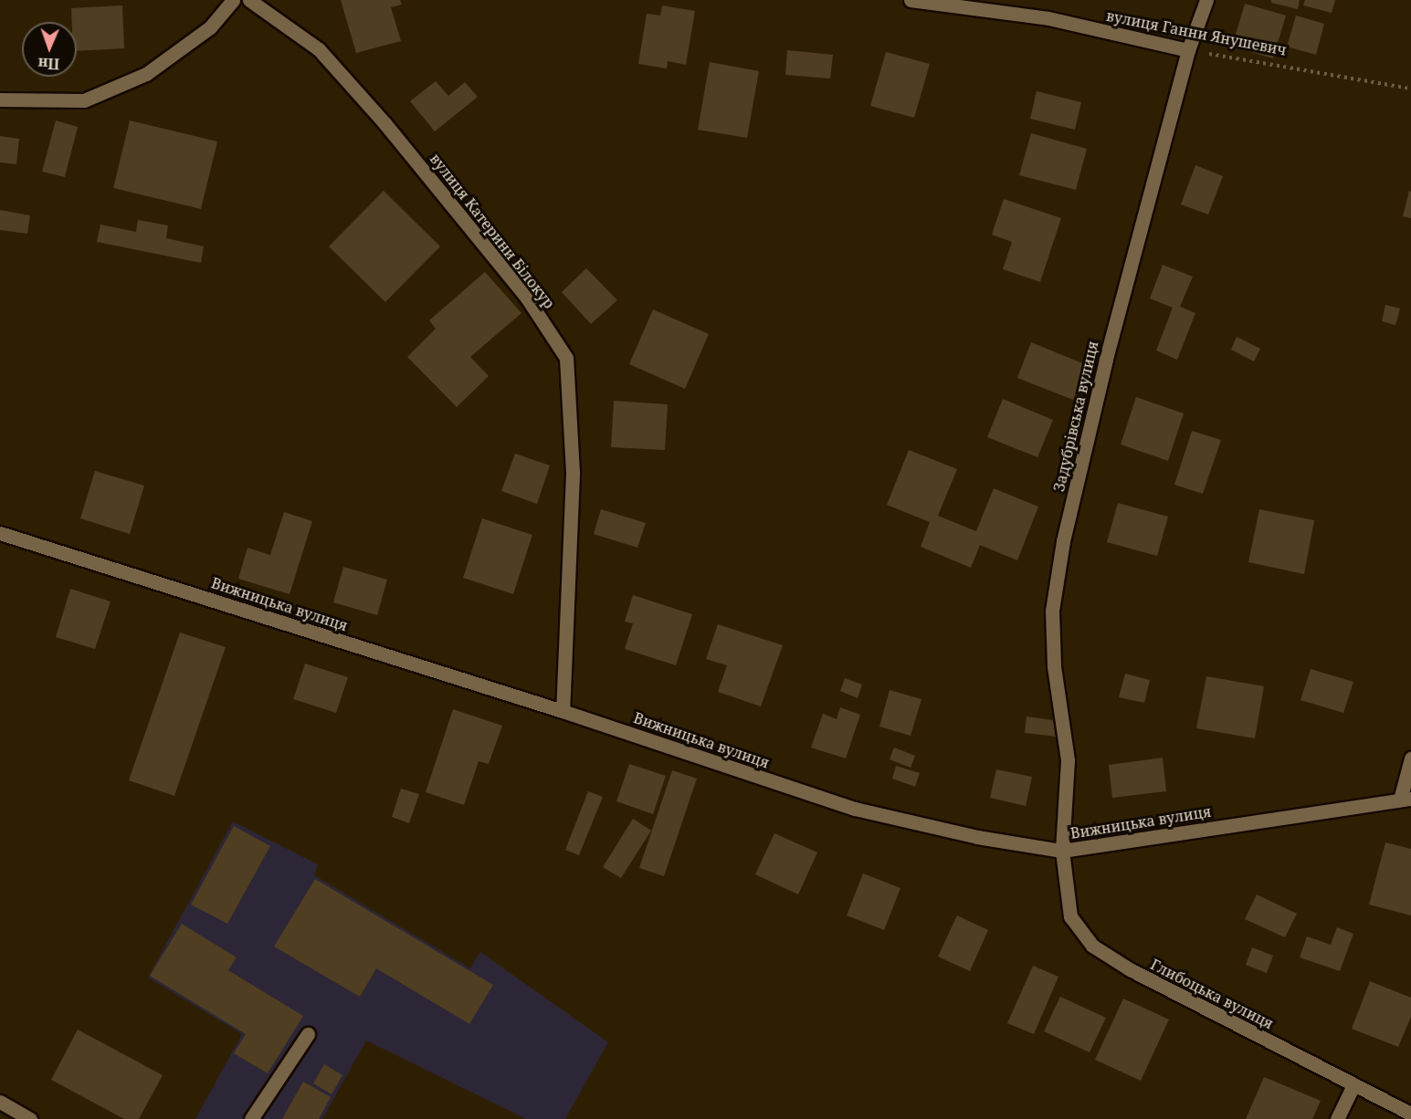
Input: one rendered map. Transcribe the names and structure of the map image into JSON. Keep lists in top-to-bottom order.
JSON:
{
  "streets": {
    "street": [
      "вулиця Ганни Янушевич",
      "вулиця Катерини Білокур",
      "Задубрівська вулиця",
      "Вижницька вулиця",
      "Глибоцька вулиця"
    ]
  },
  "crossings": [
    ["вулиця Ганни Янушевич", "Задубрівська вулиця"],
    ["вулиця Катерини Білокур", "Вижницька вулиця"],
    ["Задубрівська вулиця", "Вижницька вулиця"],
    ["Задубрівська вулиця", "Глибоцька вулиця"],
    ["Вижницька вулиця", "Глибоцька вулиця"]
  ],
  "north": "bottom"
}
